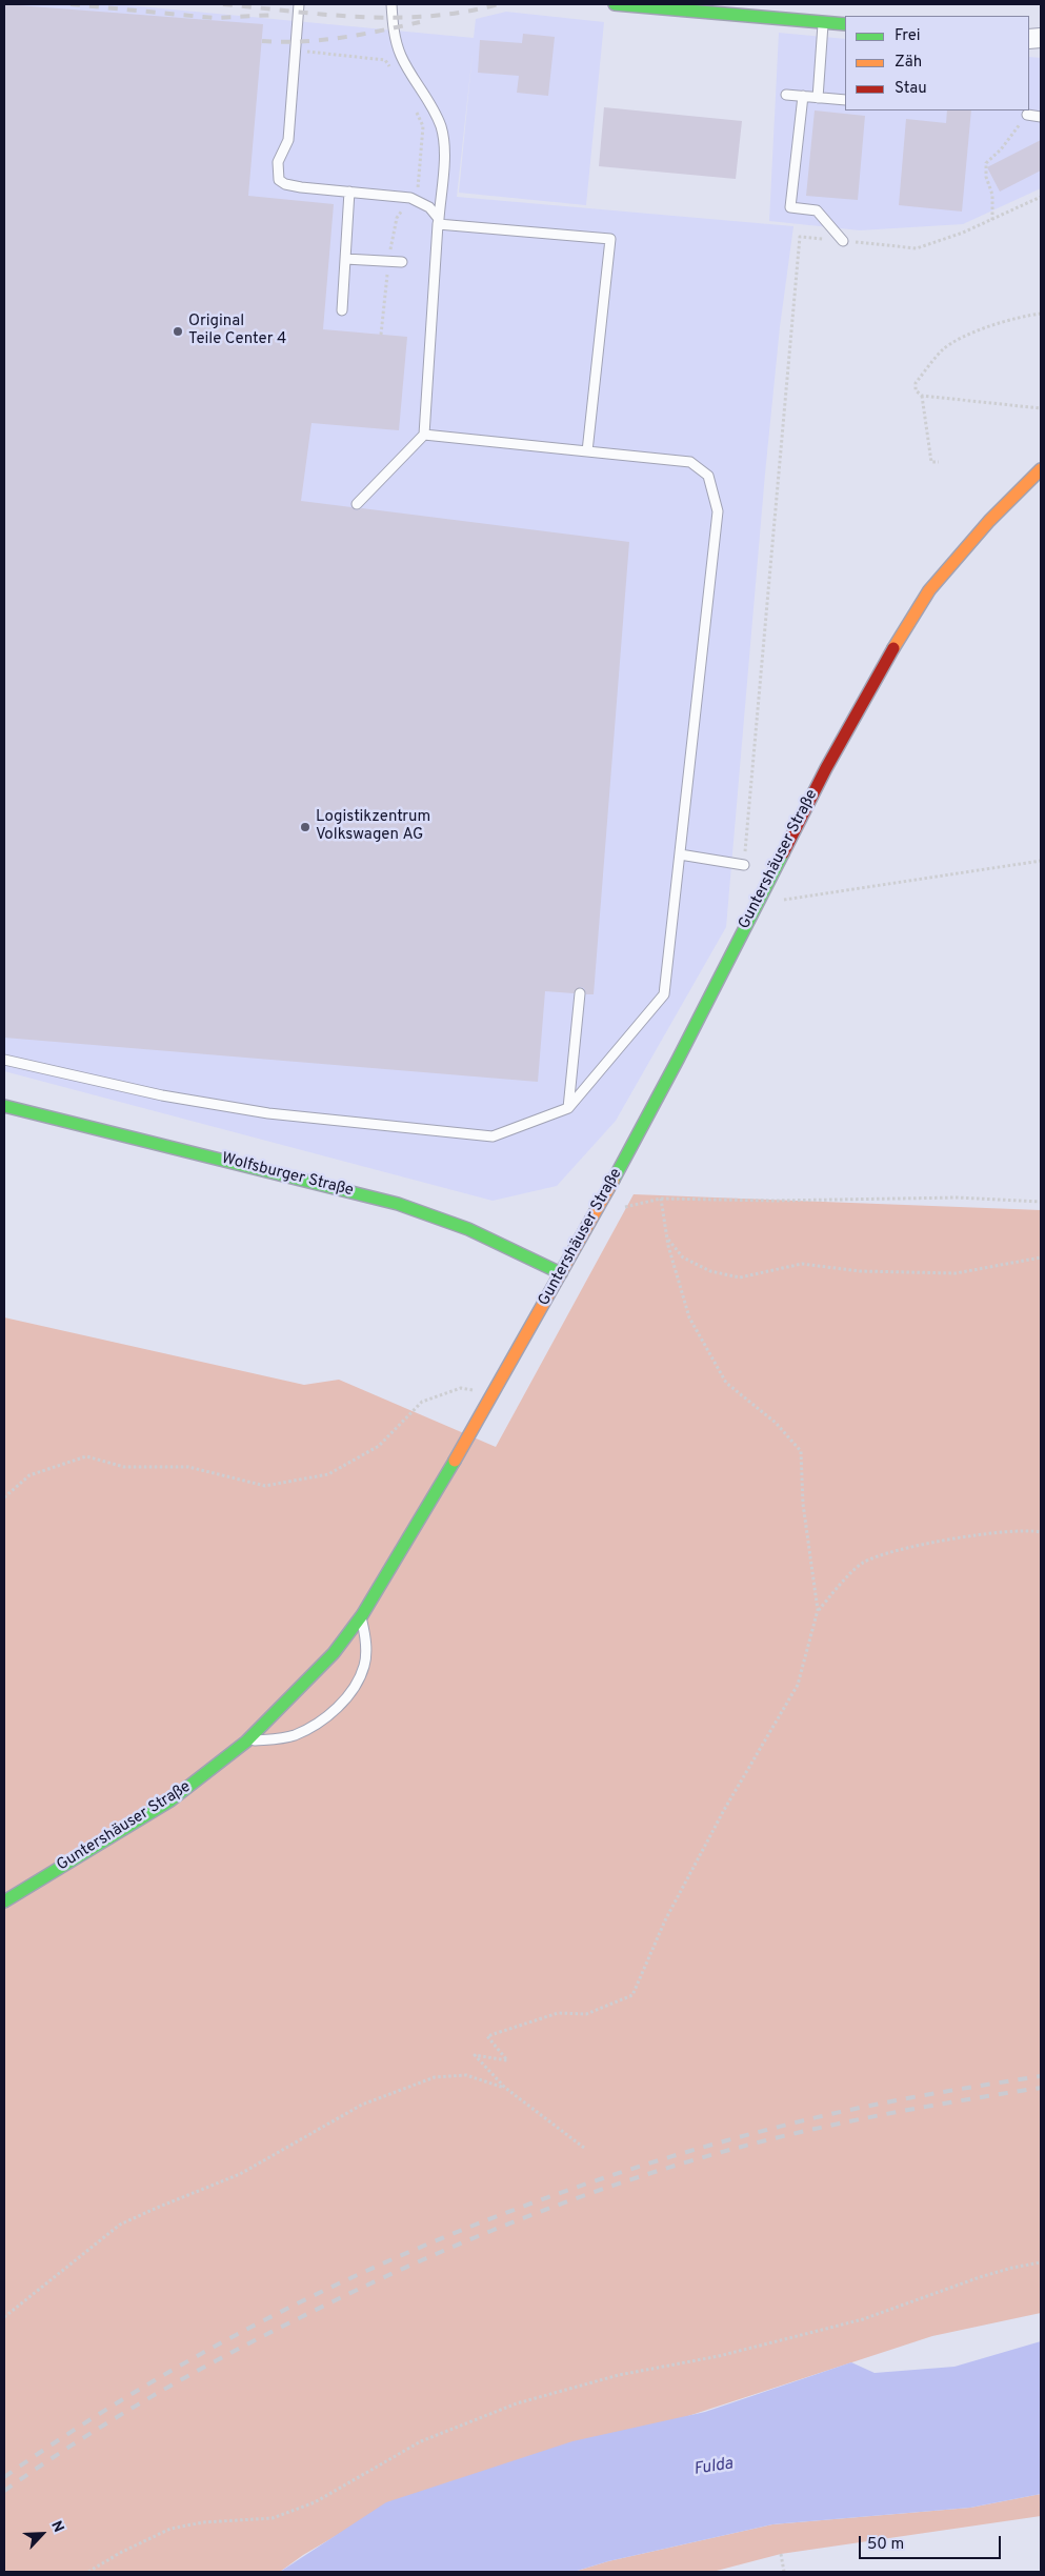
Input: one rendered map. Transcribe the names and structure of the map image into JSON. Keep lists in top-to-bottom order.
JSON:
{
  "streets": {
    "street": ["Guntershäuser Straße", "Wolfsburger Straße"]
  },
  "crossings": [
    ["Guntershäuser Straße", "Wolfsburger Straße"]
  ],
  "water": ["Fulda"],
  "places": ["Original Teile Center 4", "Logistikzentrum Volkswagen AG"],
  "legend": ["Frei", "Zäh", "Stau"],
  "scale_bar": "50 m",
  "north": "top right"
}
